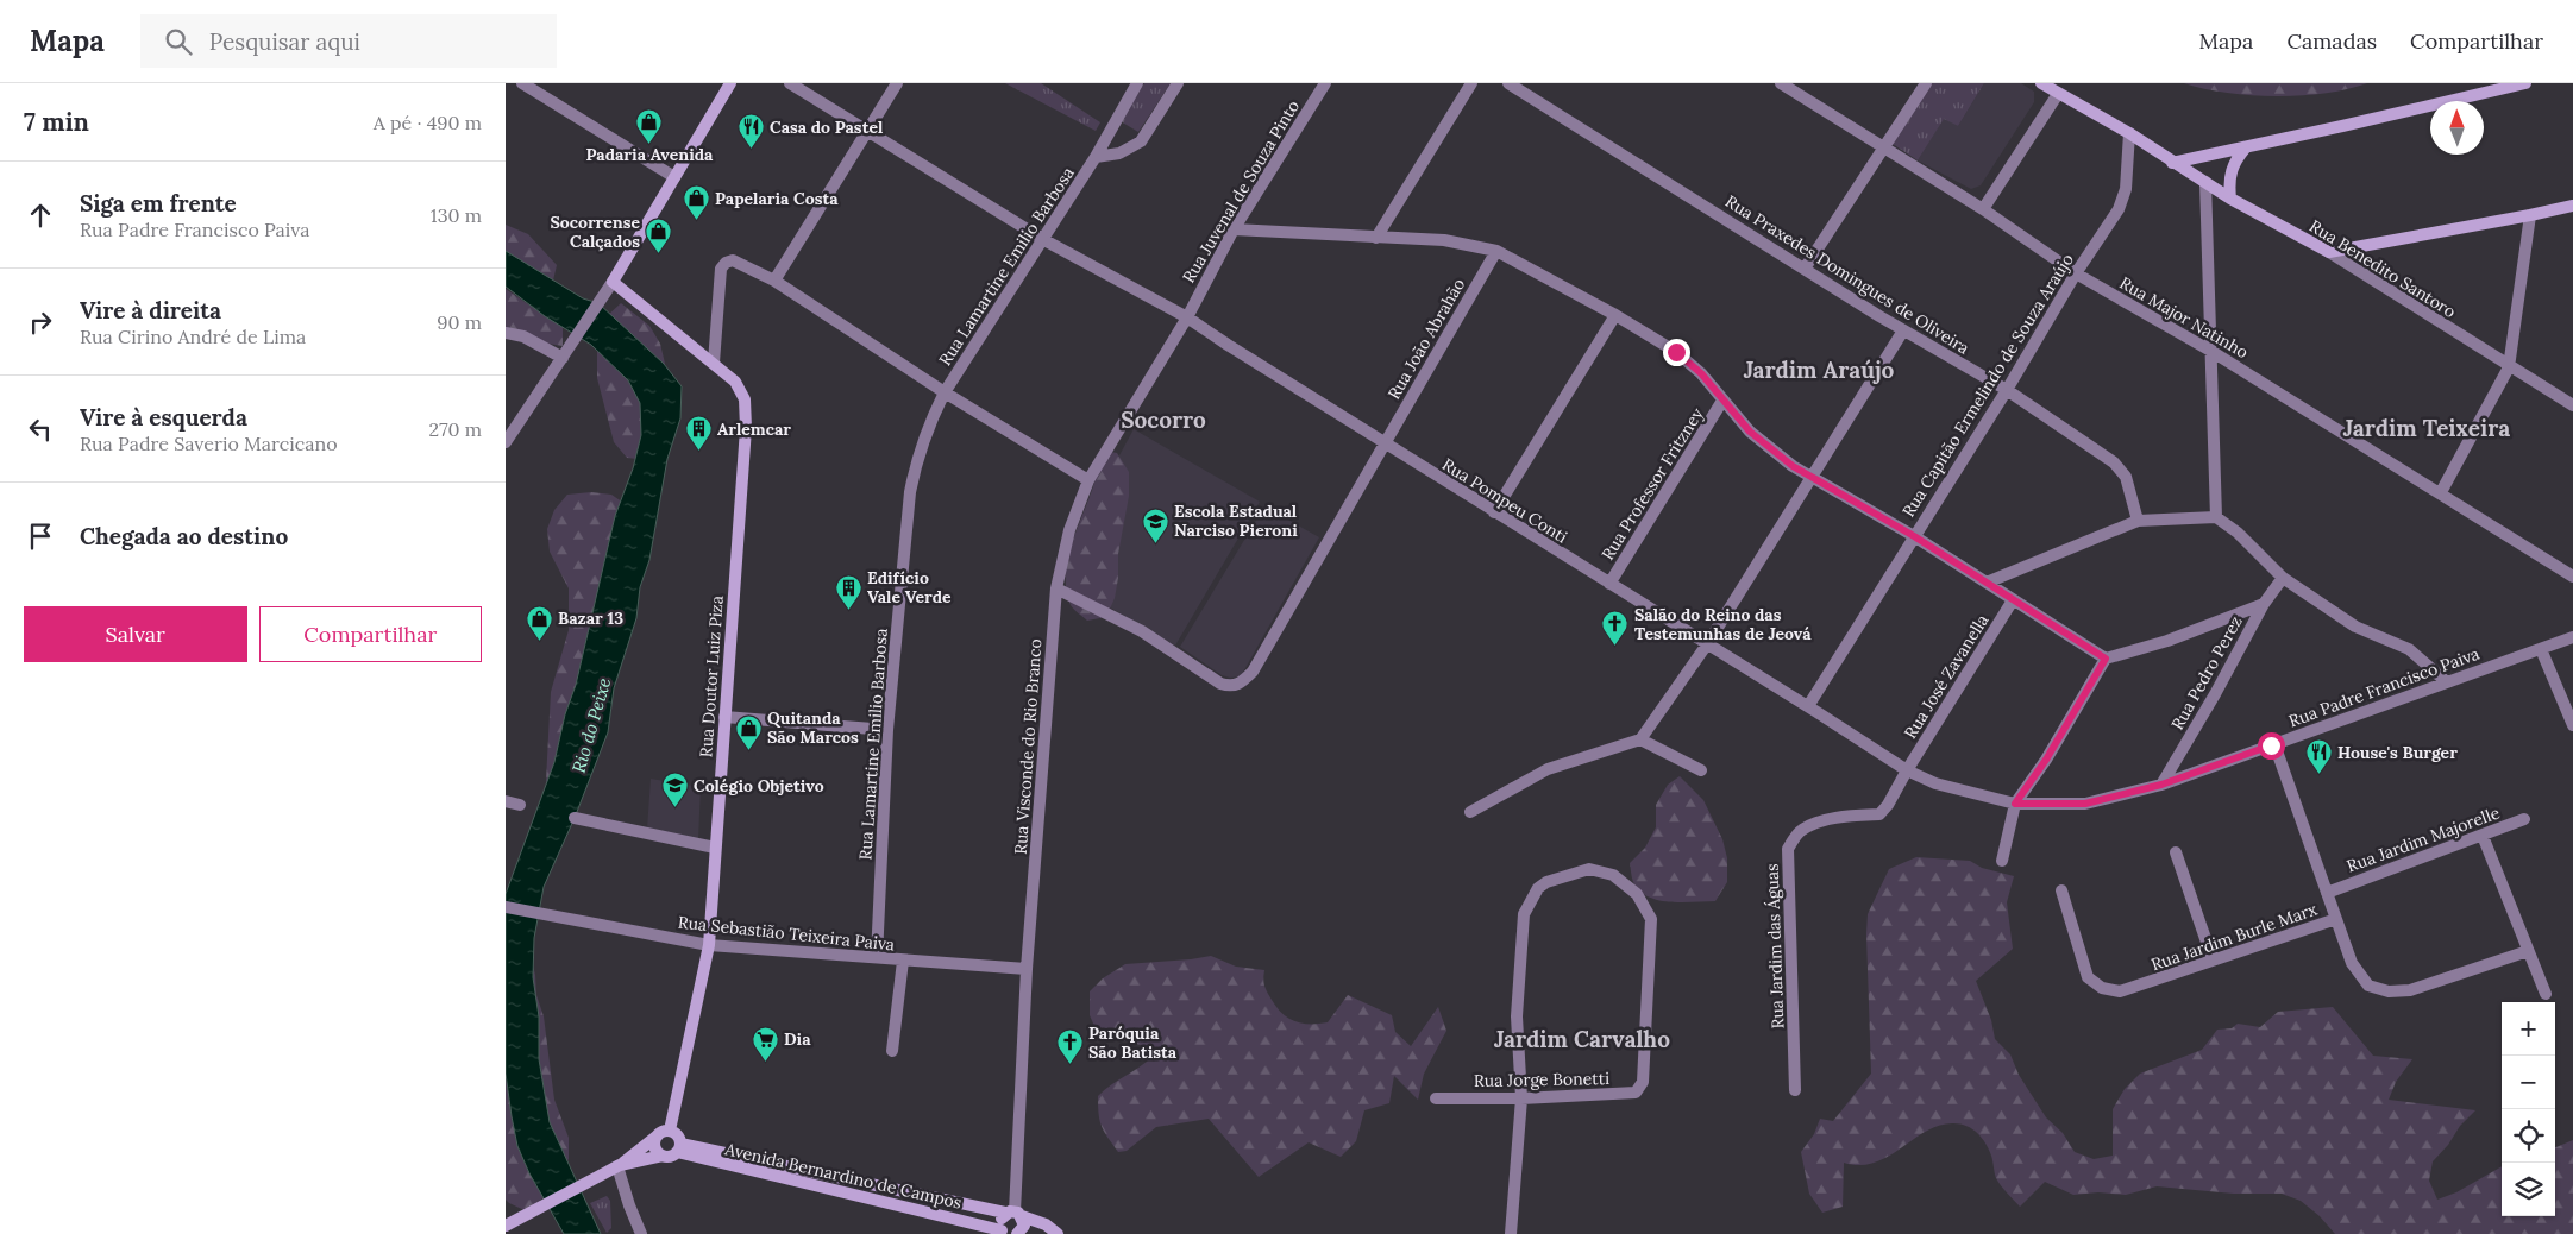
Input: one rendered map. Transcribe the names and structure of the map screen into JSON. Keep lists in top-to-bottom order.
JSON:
{
  "streets": {
    "street": [
      "Rua Juvenal de Souza Pinto",
      "Rua Lamartine Emilio Barbosa",
      "Rua Benedito Santoro",
      "Rua Praxedes Domingues de Oliveira",
      "Rua Major Natinho",
      "Rua João Abrahão",
      "Rua Capitão Ermelindo de Souza Araújo",
      "Rua Professor Fritzney",
      "Rua Pompeu Conti",
      "Rua Pedro Perez",
      "Rua Doutor Luiz Piza",
      "Rua José Zavanella",
      "Rua Padre Francisco Paiva",
      "Rua Visconde do Rio Branco",
      "Rua Jardim Majorelle",
      "Rua Sebastião Teixeira Paiva",
      "Rua Jardim Burle Marx",
      "Rua Jardim das Águas",
      "Rua Jorge Bonetti",
      "Avenida Bernardino de Campos"
    ]
  },
  "crossings": [
    ["Rua Juvenal de Souza Pinto", "Rua Pompeu Conti"],
    ["Rua Juvenal de Souza Pinto", "Rua Visconde do Rio Branco"],
    ["Rua Lamartine Emilio Barbosa", "Rua Pompeu Conti"],
    ["Rua Lamartine Emilio Barbosa", "Rua Sebastião Teixeira Paiva"],
    ["Rua Benedito Santoro", "Rua Capitão Ermelindo de Souza Araújo"],
    ["Rua Praxedes Domingues de Oliveira", "Rua Capitão Ermelindo de Souza Araújo"],
    ["Rua Major Natinho", "Rua Capitão Ermelindo de Souza Araújo"],
    ["Rua João Abrahão", "Rua Pompeu Conti"],
    ["Rua João Abrahão", "Rua Visconde do Rio Branco"],
    ["Rua Capitão Ermelindo de Souza Araújo", "Rua Pompeu Conti"],
    ["Rua Capitão Ermelindo de Souza Araújo", "Rua Padre Francisco Paiva"],
    ["Rua Professor Fritzney", "Rua Pompeu Conti"],
    ["Rua Pompeu Conti", "Rua Padre Francisco Paiva"],
    ["Rua Pompeu Conti", "Rua Visconde do Rio Branco"],
    ["Rua Pedro Perez", "Rua Padre Francisco Paiva"],
    ["Rua Doutor Luiz Piza", "Rua Sebastião Teixeira Paiva"],
    ["Rua Doutor Luiz Piza", "Avenida Bernardino de Campos"],
    ["Rua José Zavanella", "Rua Padre Francisco Paiva"],
    ["Rua José Zavanella", "Rua Jardim das Águas"],
    ["Rua Padre Francisco Paiva", "Rua Jardim Burle Marx"],
    ["Rua Padre Francisco Paiva", "Rua Jardim das Águas"],
    ["Rua Visconde do Rio Branco", "Rua Sebastião Teixeira Paiva"],
    ["Rua Visconde do Rio Branco", "Avenida Bernardino de Campos"],
    ["Rua Jardim Majorelle", "Rua Jardim Burle Marx"]
  ],
  "districts": [
    "Jardim Araújo",
    "Socorro",
    "Jardim Teixeira",
    "Jardim Carvalho"
  ],
  "water": ["Rio do Peixe"],
  "places": {
    "shop": [
      "Padaria Avenida",
      "Papelaria Costa",
      "Socorrense Calçados",
      "Bazar 13",
      "Quitanda São Marcos"
    ],
    "restaurant": ["Casa do Pastel", "House's Burger"],
    "building": ["Arlemcar", "Edifício Vale Verde"],
    "school or university": ["Escola Estadual Narciso Pieroni", "Colégio Objetivo"],
    "church": ["Salão do Reino das Testemunhas de Jeová", "Paróquia São Batista"],
    "supermarket": ["Dia"]
  },
  "north": "top",
  "page": {
    "header": "Mapa",
    "search": "Pesquisar aqui",
    "nav": ["Mapa", "Camadas", "Compartilhar"],
    "heading": ["7 min", "A pé · 490 m"],
    "list": [
      ["Siga em frente", "Rua Padre Francisco Paiva", "130 m"],
      ["Vire à direita", "Rua Cirino André de Lima", "90 m"],
      ["Vire à esquerda", "Rua Padre Saverio Marcicano", "270 m"],
      "Chegada ao destino"
    ],
    "buttons": ["Salvar", "Compartilhar"],
    "map_buttons": ["+", "−"]
  }
}
